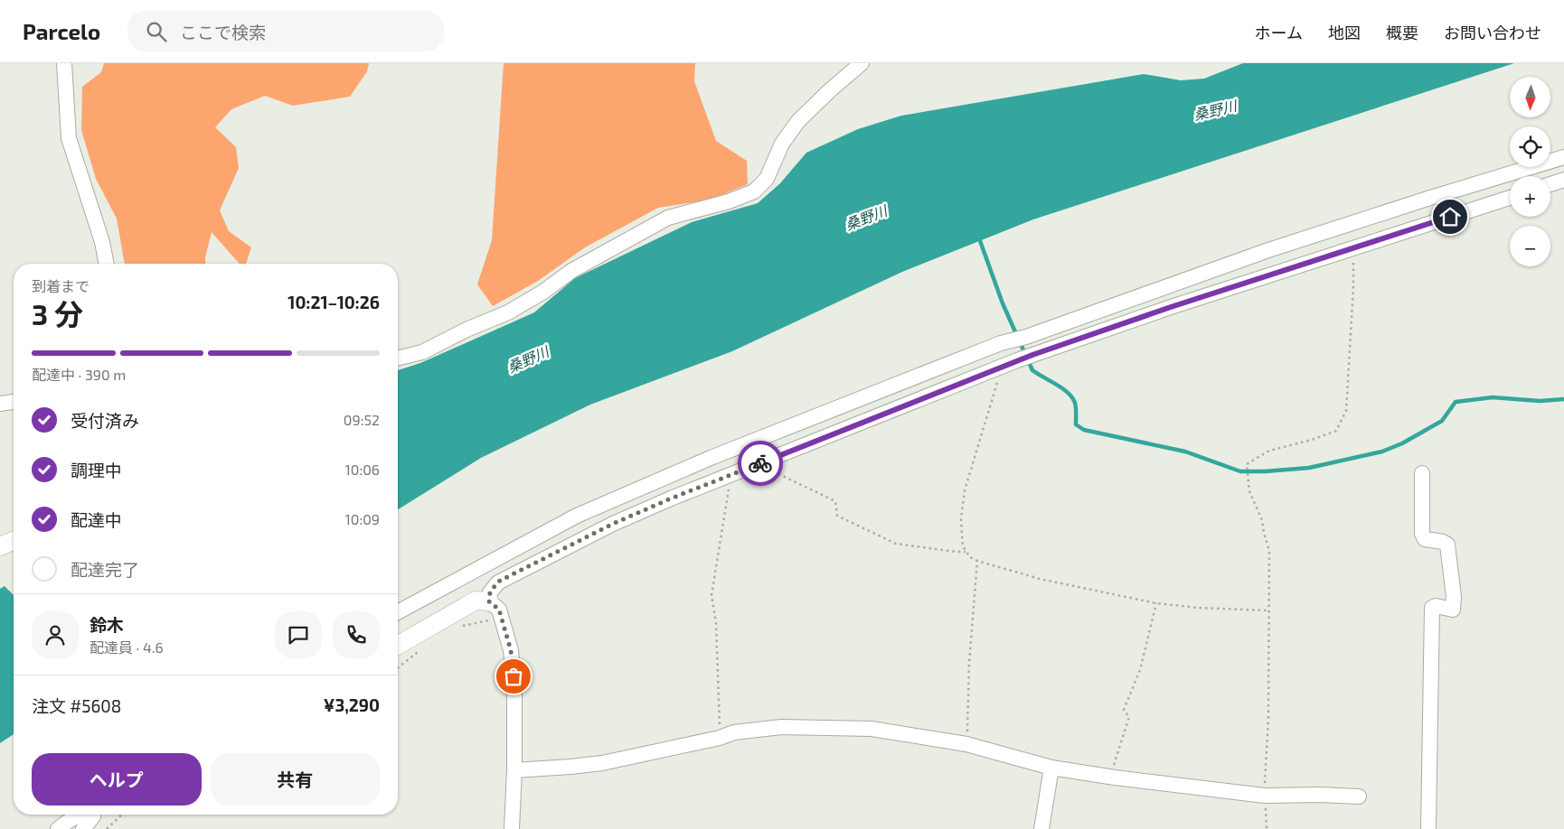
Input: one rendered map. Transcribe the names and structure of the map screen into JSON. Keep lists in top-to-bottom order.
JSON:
{
  "water": ["桑野川"],
  "north": "bottom",
  "page": {
    "header": "Parcelo",
    "search": "ここで検索",
    "nav": [
      "ホーム",
      "地図",
      "概要",
      "お問い合わせ"
    ],
    "map_buttons": ["+", "−"],
    "heading": ["3 分", "到着まで", "10:21–10:26"],
    "panel": [
      "鈴木",
      "配達員 · 4.6",
      "注文 #5608",
      "¥3,290"
    ],
    "bar": "配達中 · 390 m",
    "list": [
      ["受付済み", "09:52"],
      ["調理中", "10:06"],
      ["配達中", "10:09"],
      "配達完了"
    ],
    "buttons": ["ヘルプ", "共有"]
  }
}
